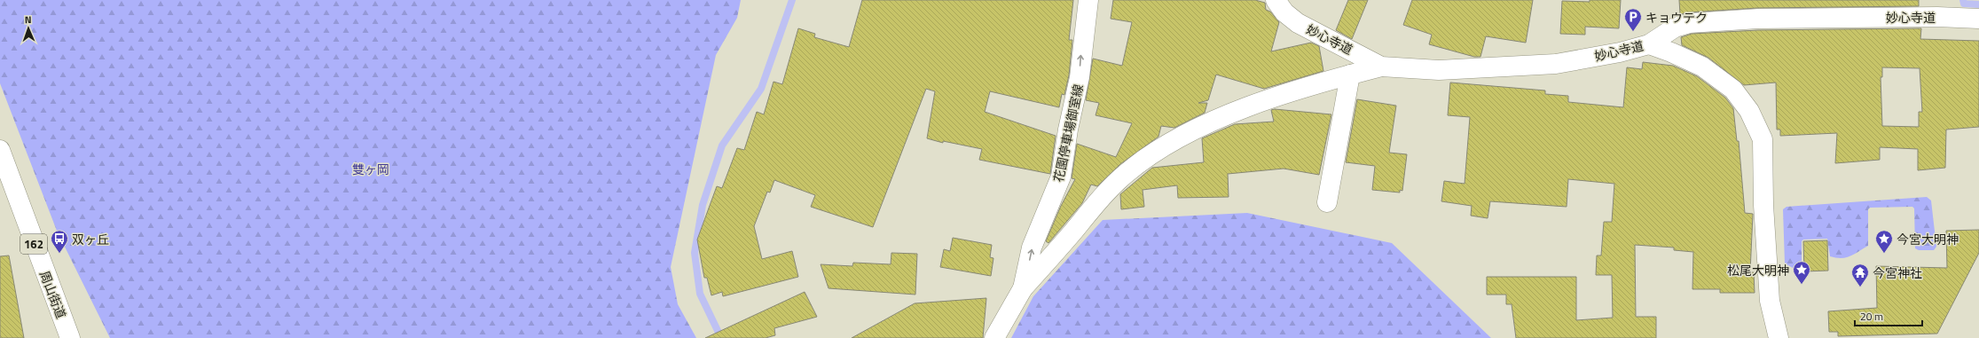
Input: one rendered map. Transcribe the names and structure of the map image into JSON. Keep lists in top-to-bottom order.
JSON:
{
  "streets": {
    "main road": [
      "妙心寺道",
      "花園停車場御室線",
      "162",
      "周山街道"
    ]
  },
  "one_way": ["花園停車場御室線"],
  "parks": ["雙ヶ岡"],
  "places": {
    "parking": ["キョウテク"],
    "bus stop": ["双ヶ丘"],
    "place": ["今宮大明神", "松尾大明神"],
    "temple": ["今宮神社"]
  },
  "scale_bar": "20 m",
  "north": "top"
}
